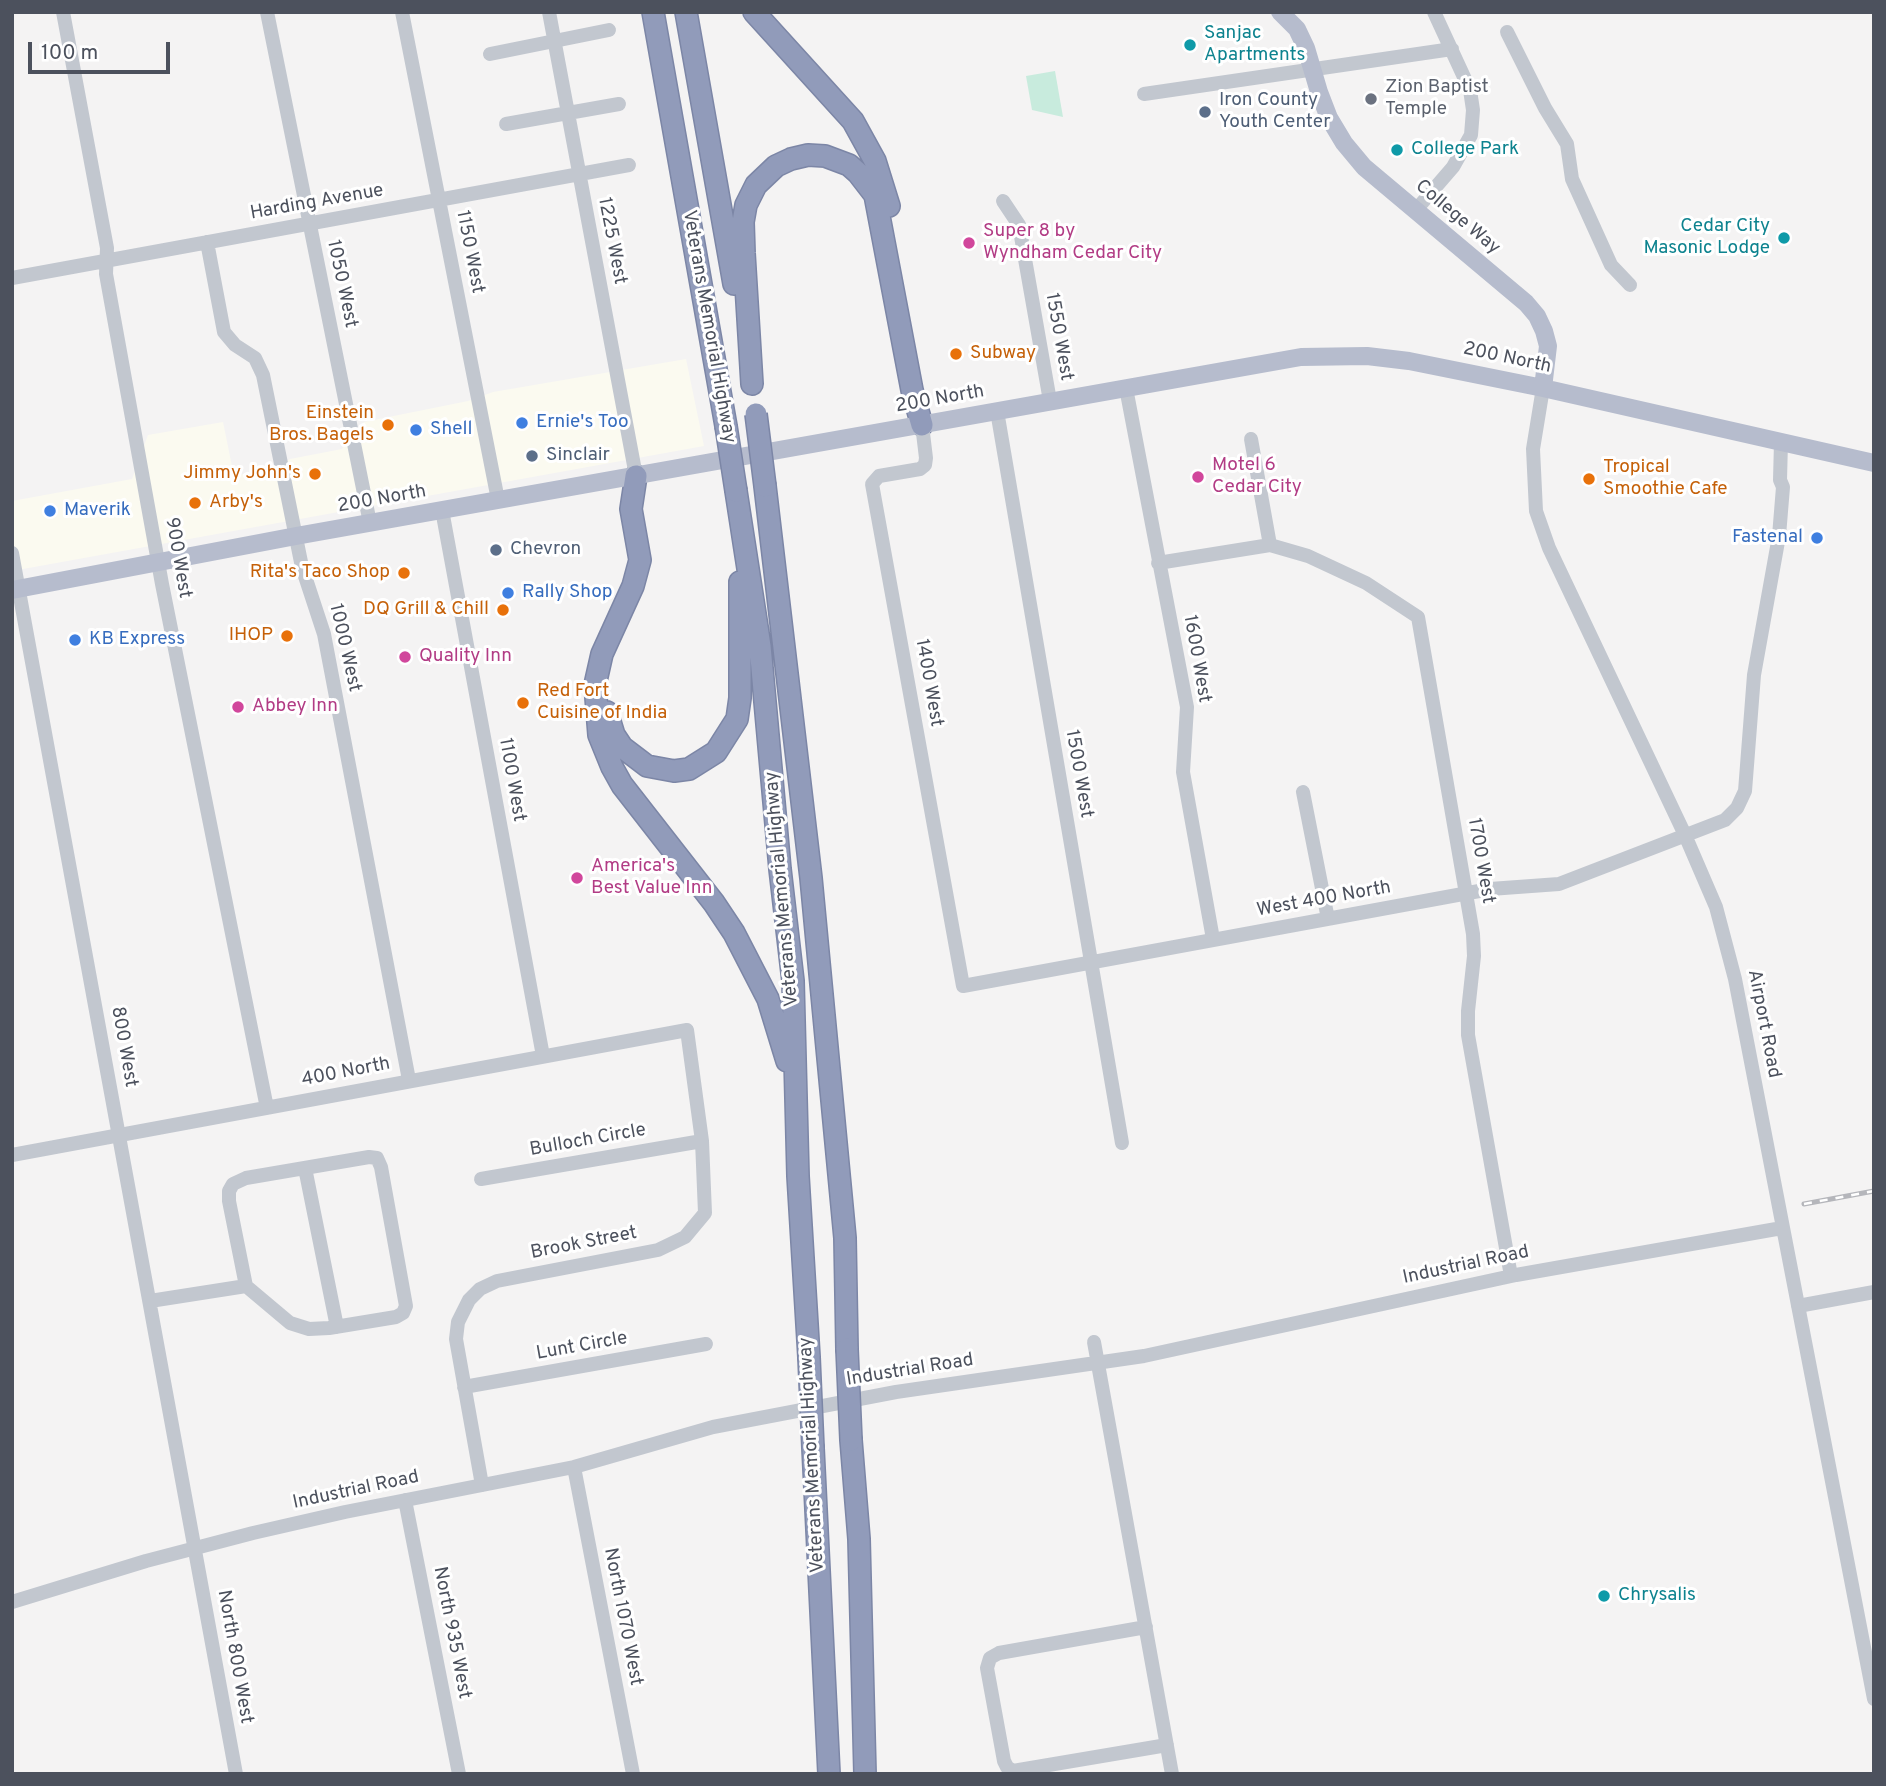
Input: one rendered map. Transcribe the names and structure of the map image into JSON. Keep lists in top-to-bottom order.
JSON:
{
  "streets": {
    "highway": ["Veterans Memorial Highway"],
    "main road": ["College Way", "200 North"],
    "street": [
      "Harding Avenue",
      "1225 West",
      "1150 West",
      "1050 West",
      "1550 West",
      "900 West",
      "1000 West",
      "1600 West",
      "1400 West",
      "1500 West",
      "1100 West",
      "1700 West",
      "West 400 North",
      "Airport Road",
      "800 West",
      "400 North",
      "Bulloch Circle",
      "Brook Street",
      "Industrial Road",
      "Lunt Circle",
      "North 1070 West",
      "North 935 West",
      "North 800 West"
    ]
  },
  "crossings": [
    ["Harding Avenue", "1225 West"],
    ["Harding Avenue", "1150 West"],
    ["Harding Avenue", "1050 West"],
    ["Harding Avenue", "900 West"],
    ["Harding Avenue", "1000 West"],
    ["College Way", "200 North"],
    ["College Way", "Airport Road"],
    ["1225 West", "200 North"],
    ["1150 West", "200 North"],
    ["1050 West", "200 North"],
    ["1550 West", "200 North"],
    ["200 North", "900 West"],
    ["200 North", "1000 West"],
    ["200 North", "1600 West"],
    ["200 North", "1400 West"],
    ["200 North", "1500 West"],
    ["200 North", "1100 West"],
    ["200 North", "West 400 North"],
    ["200 North", "Airport Road"],
    ["200 North", "800 West"],
    ["900 West", "400 North"],
    ["1000 West", "400 North"],
    ["1600 West", "1700 West"],
    ["1600 West", "West 400 North"],
    ["1400 West", "West 400 North"],
    ["1500 West", "West 400 North"],
    ["1100 West", "400 North"],
    ["1700 West", "West 400 North"],
    ["1700 West", "Industrial Road"],
    ["West 400 North", "Airport Road"],
    ["Airport Road", "Industrial Road"],
    ["800 West", "400 North"],
    ["800 West", "Industrial Road"],
    ["800 West", "North 800 West"],
    ["400 North", "Brook Street"],
    ["Bulloch Circle", "Brook Street"],
    ["Brook Street", "Industrial Road"],
    ["Brook Street", "Lunt Circle"],
    ["Industrial Road", "North 1070 West"],
    ["Industrial Road", "North 935 West"],
    ["Industrial Road", "North 800 West"]
  ],
  "places": [
    "Sanjac Apartments",
    "Zion Baptist Temple",
    "Iron County Youth Center",
    "College Park",
    "Cedar City Masonic Lodge",
    "Super 8 by Wyndham Cedar City",
    "Subway",
    "Ernie's Too",
    "Einstein Bros. Bagels",
    "Shell",
    "Sinclair",
    "Jimmy John's",
    "Motel 6 Cedar City",
    "Tropical Smoothie Cafe",
    "Arby's",
    "Maverik",
    "Fastenal",
    "Chevron",
    "Rita's Taco Shop",
    "Rally Shop",
    "DQ Grill & Chill",
    "IHOP",
    "KB Express",
    "Quality Inn",
    "Red Fort Cuisine of India",
    "Abbey Inn",
    "America's Best Value Inn",
    "Chrysalis"
  ],
  "scale_bar": "100 m"
}
